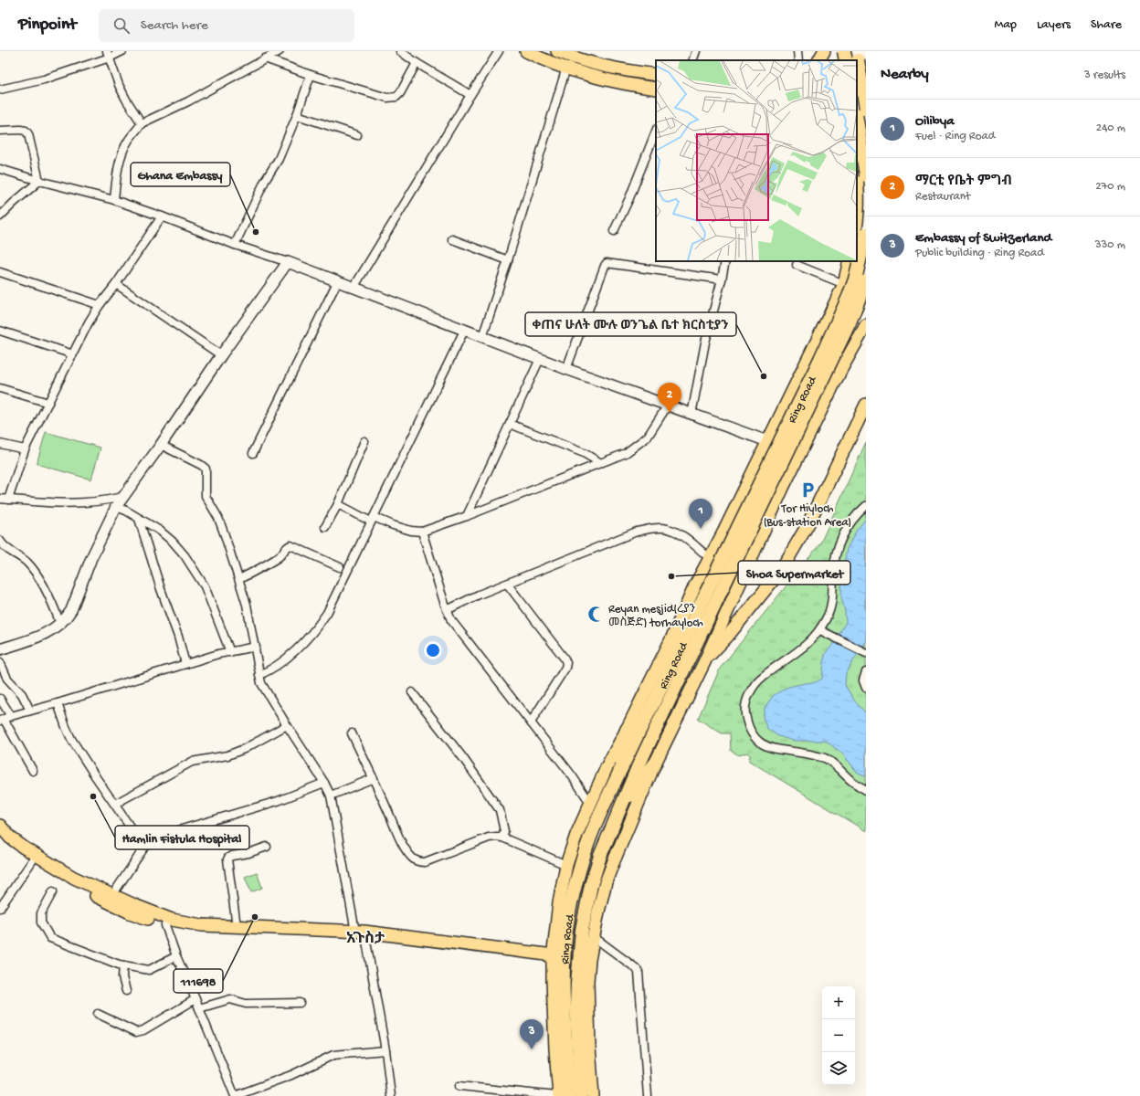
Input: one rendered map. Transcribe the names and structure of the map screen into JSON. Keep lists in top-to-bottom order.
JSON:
{
  "streets": {
    "highway": ["Ring Road"]
  },
  "districts": ["አጉስታ"],
  "places": {
    "other": [
      "Ghana Embassy",
      "ቀጠና ሁለት ሙሉ ወንጌል ቤተ ክርስቲያን",
      "Shoa Supermarket",
      "Hamlin Fistula Hospital",
      "111698"
    ],
    "parking": ["Tor Hiyloch (Bus-station Area)"],
    "mosque": ["Reyan mesjid(ረያን መስጅድ) torhayloch"]
  },
  "page": {
    "header": "Pinpoint",
    "search": "Search here",
    "nav": ["Map", "Layers", "Share"],
    "heading": ["Nearby", "3 results"],
    "list": [
      {
        "mark": "1",
        "name": "Oilibya",
        "note": "Fuel · Ring Road",
        "value": "240 m"
      },
      {
        "mark": "2",
        "name": "ማርቲ የቤት ምግብ",
        "note": "Restaurant",
        "value": "270 m"
      },
      {
        "mark": "3",
        "name": "Embassy of Switzerland",
        "note": "Public building · Ring Road",
        "value": "330 m"
      }
    ],
    "pins": ["2", "1", "3"],
    "map_buttons": ["+", "−"]
  }
}
